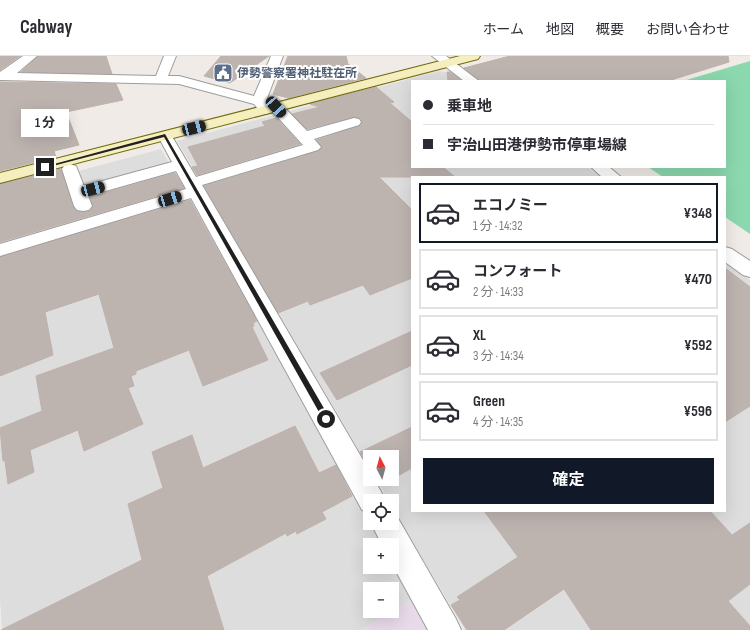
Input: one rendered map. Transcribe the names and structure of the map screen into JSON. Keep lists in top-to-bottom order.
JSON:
{
  "places": {
    "public building": ["伊勢警察署神社駐在所"]
  },
  "north": "top",
  "page": {
    "header": "Cabway",
    "nav": [
      "ホーム",
      "地図",
      "概要",
      "お問い合わせ"
    ],
    "banner": ["乗車地", "宇治山田港伊勢市停車場線"],
    "bubble": "1 分",
    "list": [
      {
        "name": "エコノミー",
        "note": "1 分 · 14:32",
        "value": "¥348"
      },
      {
        "name": "コンフォート",
        "note": "2 分 · 14:33",
        "value": "¥470"
      },
      {
        "name": "XL",
        "note": "3 分 · 14:34",
        "value": "¥592"
      },
      {
        "name": "Green",
        "note": "4 分 · 14:35",
        "value": "¥596"
      }
    ],
    "map_buttons": ["+", "−"],
    "buttons": "確定"
  }
}
